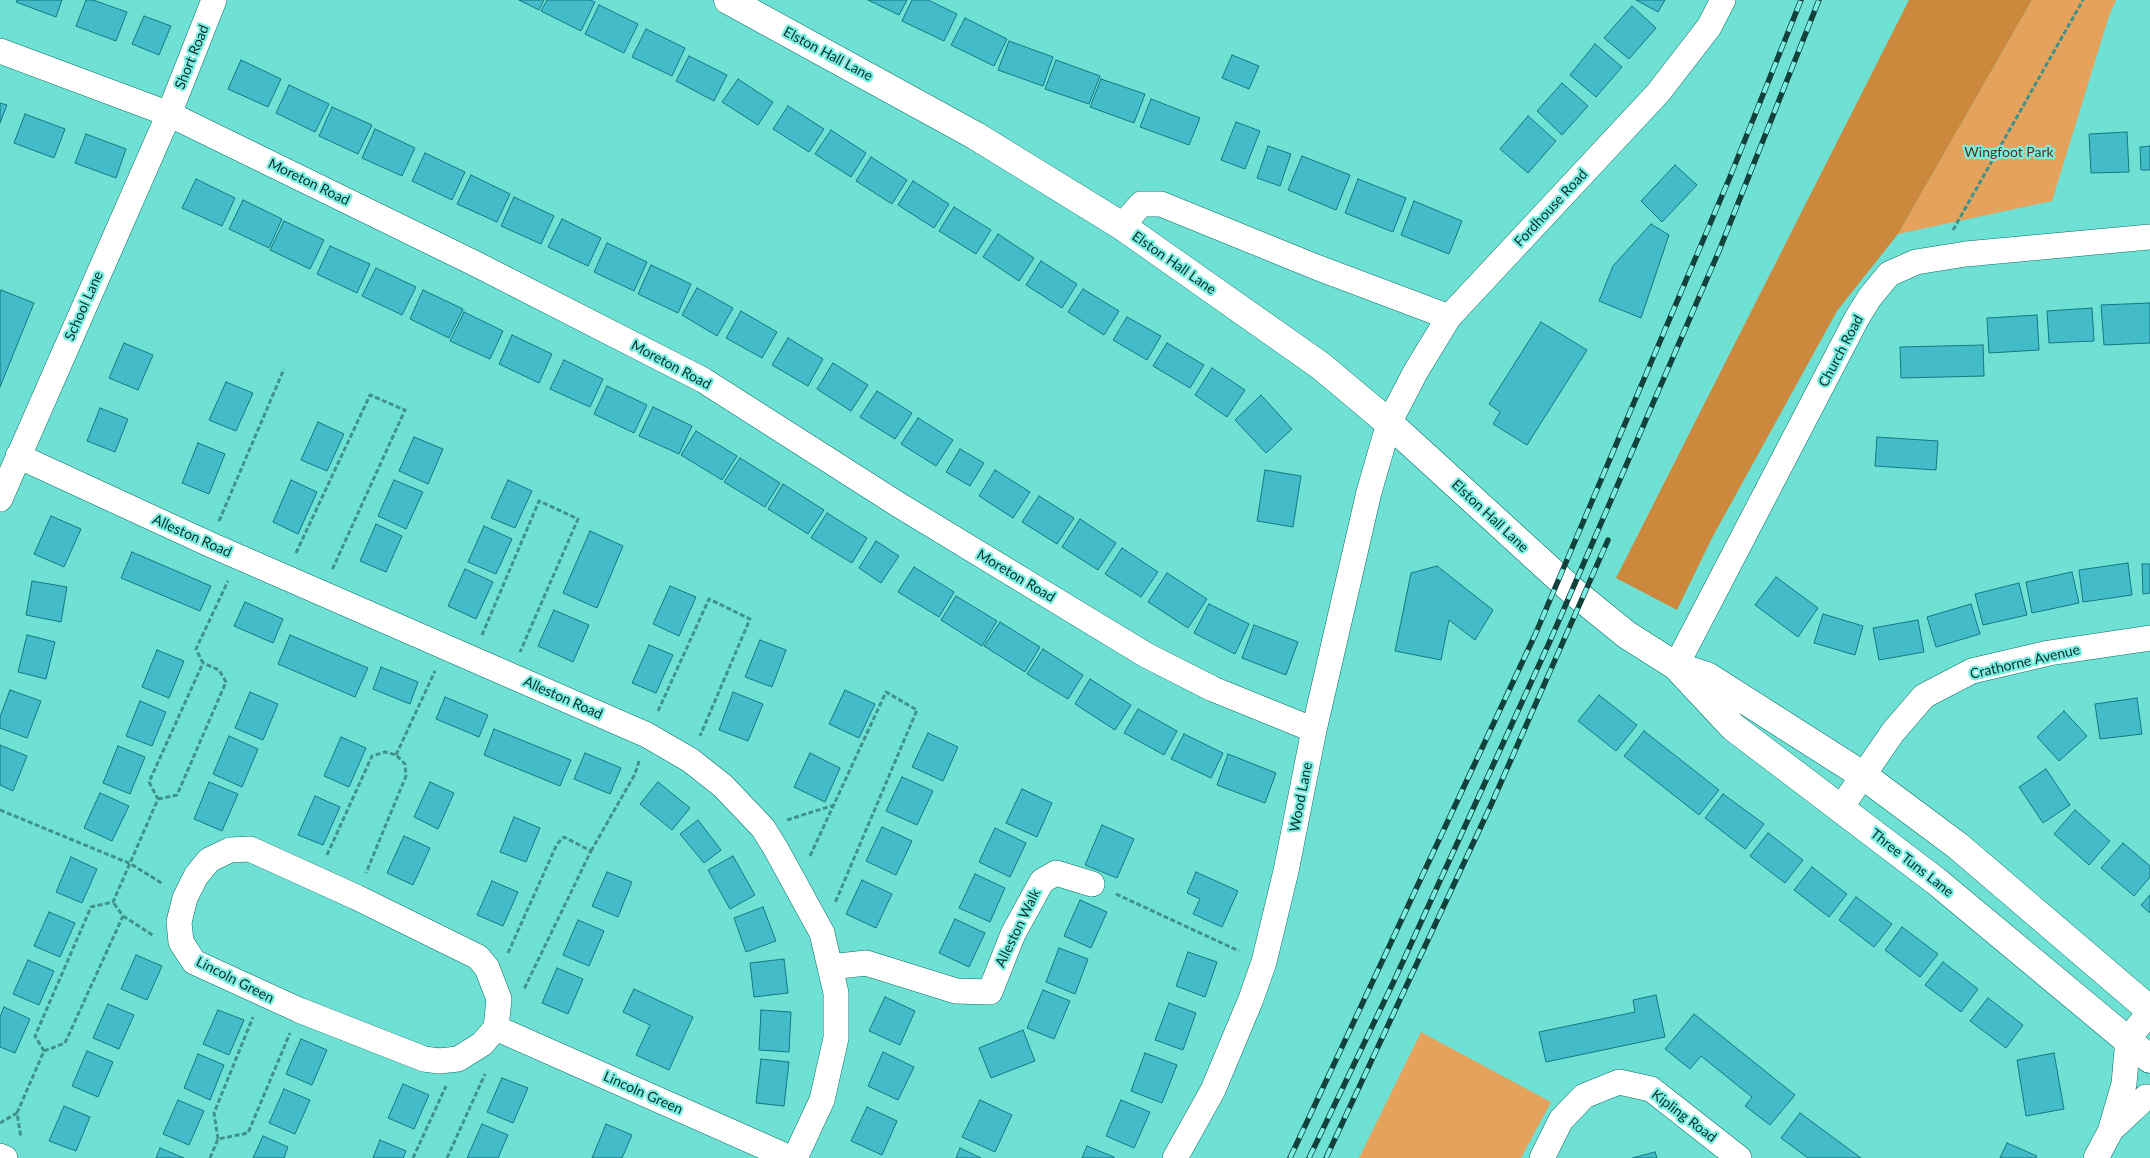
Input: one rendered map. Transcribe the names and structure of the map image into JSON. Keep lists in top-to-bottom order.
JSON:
{
  "streets": {
    "street": [
      "Elston Hall Lane",
      "Short Road",
      "Moreton Road",
      "Fordhouse Road",
      "School Lane",
      "Church Road",
      "Alleston Road",
      "Crathorne Avenue",
      "Wood Lane",
      "Three Tuns Lane",
      "Alleston Walk",
      "Lincoln Green",
      "Kipling Road"
    ]
  },
  "crossings": [
    ["Elston Hall Lane", "Fordhouse Road"],
    ["Elston Hall Lane", "Wood Lane"],
    ["Elston Hall Lane", "Three Tuns Lane"],
    ["Short Road", "Moreton Road"],
    ["Short Road", "School Lane"],
    ["Moreton Road", "School Lane"],
    ["Moreton Road", "Wood Lane"],
    ["Fordhouse Road", "Wood Lane"],
    ["School Lane", "Alleston Road"],
    ["Church Road", "Three Tuns Lane"],
    ["Alleston Road", "Alleston Walk"],
    ["Crathorne Avenue", "Three Tuns Lane"]
  ],
  "parks": ["Wingfoot Park"]
}
